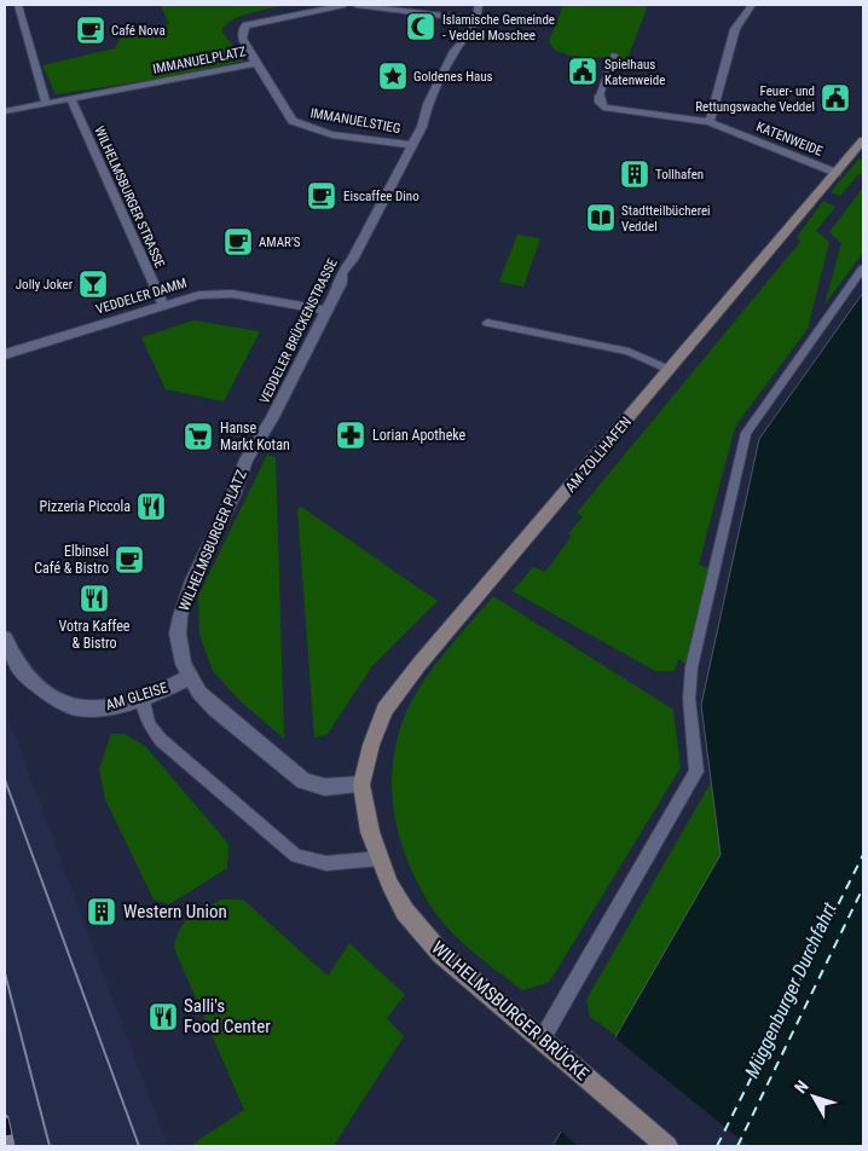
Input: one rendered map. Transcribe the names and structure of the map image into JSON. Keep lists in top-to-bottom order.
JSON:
{
  "streets": {
    "street": [
      "IMMANUELPLATZ",
      "IMMANUELSTIEG",
      "KATENWEIDE",
      "WILHELMSBURGER STRASSE",
      "VEDDELER DAMM",
      "VEDDELER BRÜCKENSTRASSE",
      "AM ZOLLHAFEN",
      "WILHELMSBURGER PLATZ",
      "AM GLEISE",
      "WILHELMSBURGER BRÜCKE"
    ]
  },
  "crossings": [
    ["IMMANUELPLATZ", "IMMANUELSTIEG"],
    ["IMMANUELPLATZ", "WILHELMSBURGER STRASSE"],
    ["IMMANUELSTIEG", "VEDDELER BRÜCKENSTRASSE"],
    ["KATENWEIDE", "AM ZOLLHAFEN"],
    ["WILHELMSBURGER STRASSE", "VEDDELER DAMM"],
    ["VEDDELER DAMM", "VEDDELER BRÜCKENSTRASSE"],
    ["VEDDELER BRÜCKENSTRASSE", "WILHELMSBURGER PLATZ"],
    ["AM ZOLLHAFEN", "WILHELMSBURGER PLATZ"],
    ["AM ZOLLHAFEN", "WILHELMSBURGER BRÜCKE"],
    ["WILHELMSBURGER PLATZ", "AM GLEISE"],
    ["WILHELMSBURGER PLATZ", "WILHELMSBURGER BRÜCKE"]
  ],
  "water": ["Müggenburger Durchfahrt"],
  "places": {
    "mosque": ["Islamische Gemeinde - Veddel Moschee"],
    "cafe": [
      "Café Nova",
      "Eiscaffee Dino",
      "AMAR'S",
      "Elbinsel Café & Bistro"
    ],
    "public building": ["Spielhaus Katenweide", "Feuer- und Rettungswache Veddel"],
    "place": ["Goldenes Haus"],
    "building": ["Tollhafen", "Western Union"],
    "library": ["Stadtteilbücherei Veddel"],
    "bar": ["Jolly Joker"],
    "pharmacy": ["Lorian Apotheke"],
    "supermarket": ["Hanse Markt Kotan"],
    "restaurant": ["Pizzeria Piccola", "Votra Kaffee & Bistro", "Salli's Food Center"]
  },
  "north": "top left"
}
